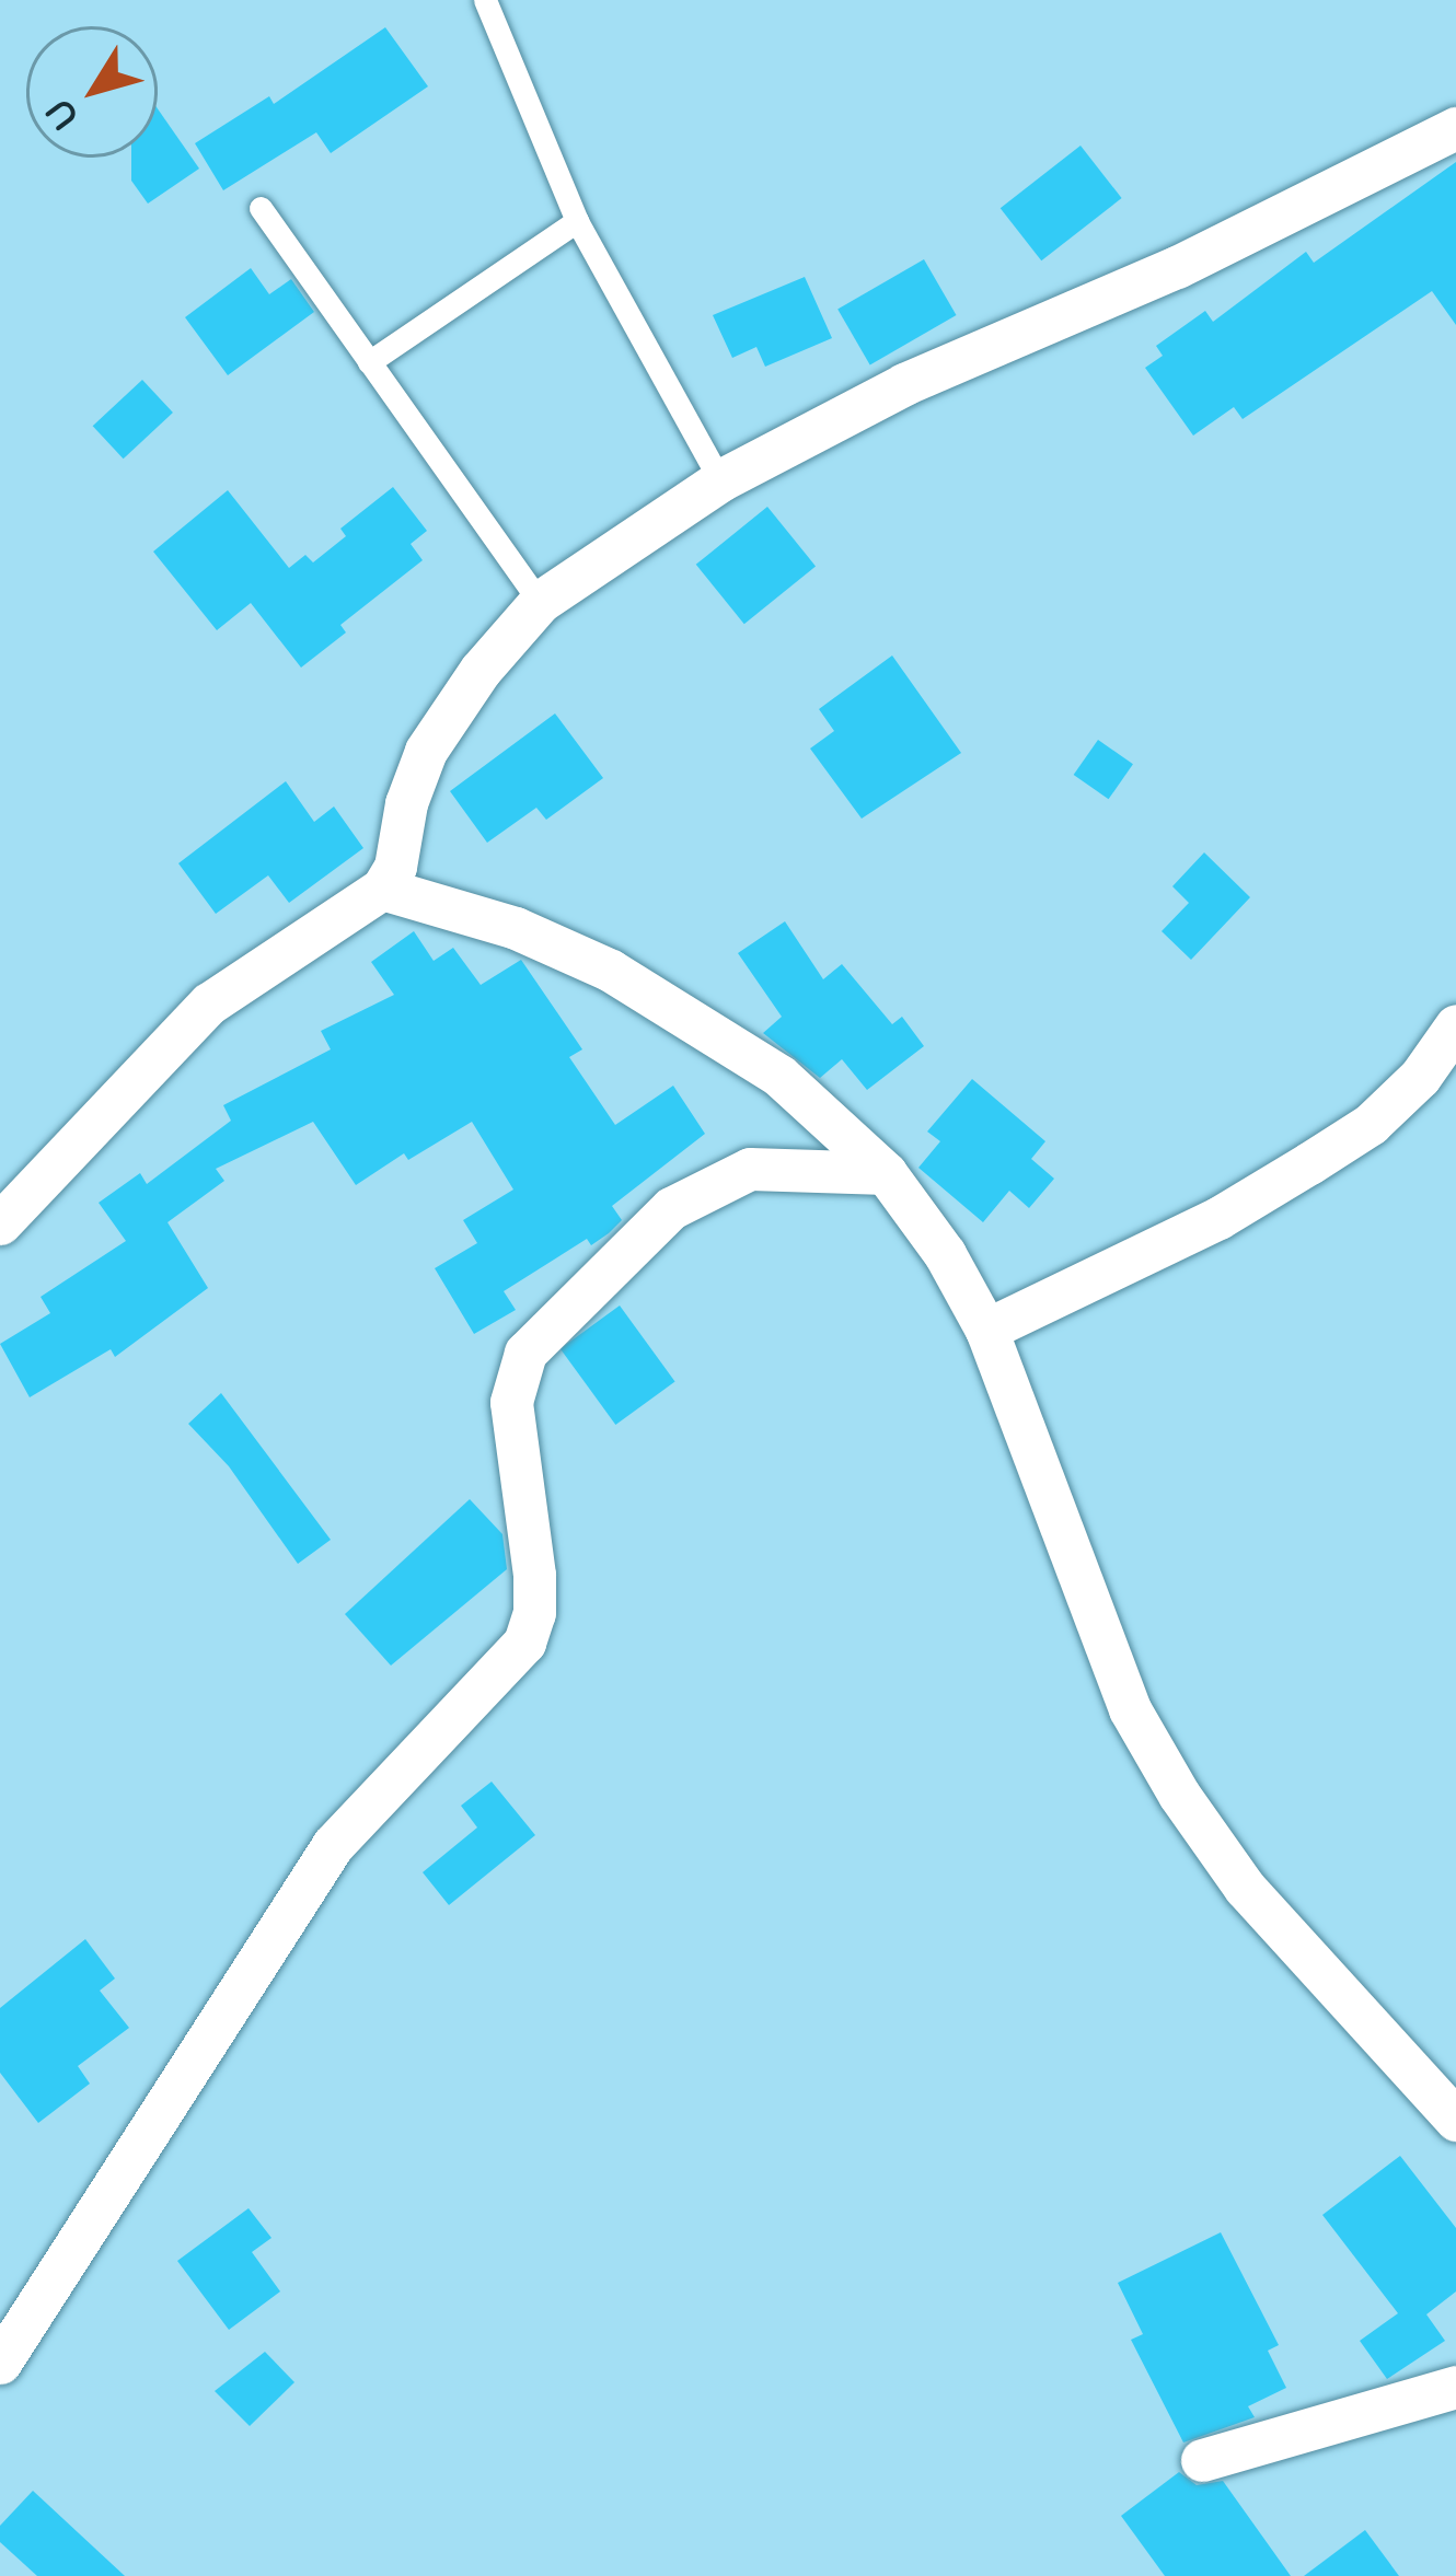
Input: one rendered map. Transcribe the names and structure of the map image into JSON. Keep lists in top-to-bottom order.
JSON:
{
  "north": "bottom left"
}
